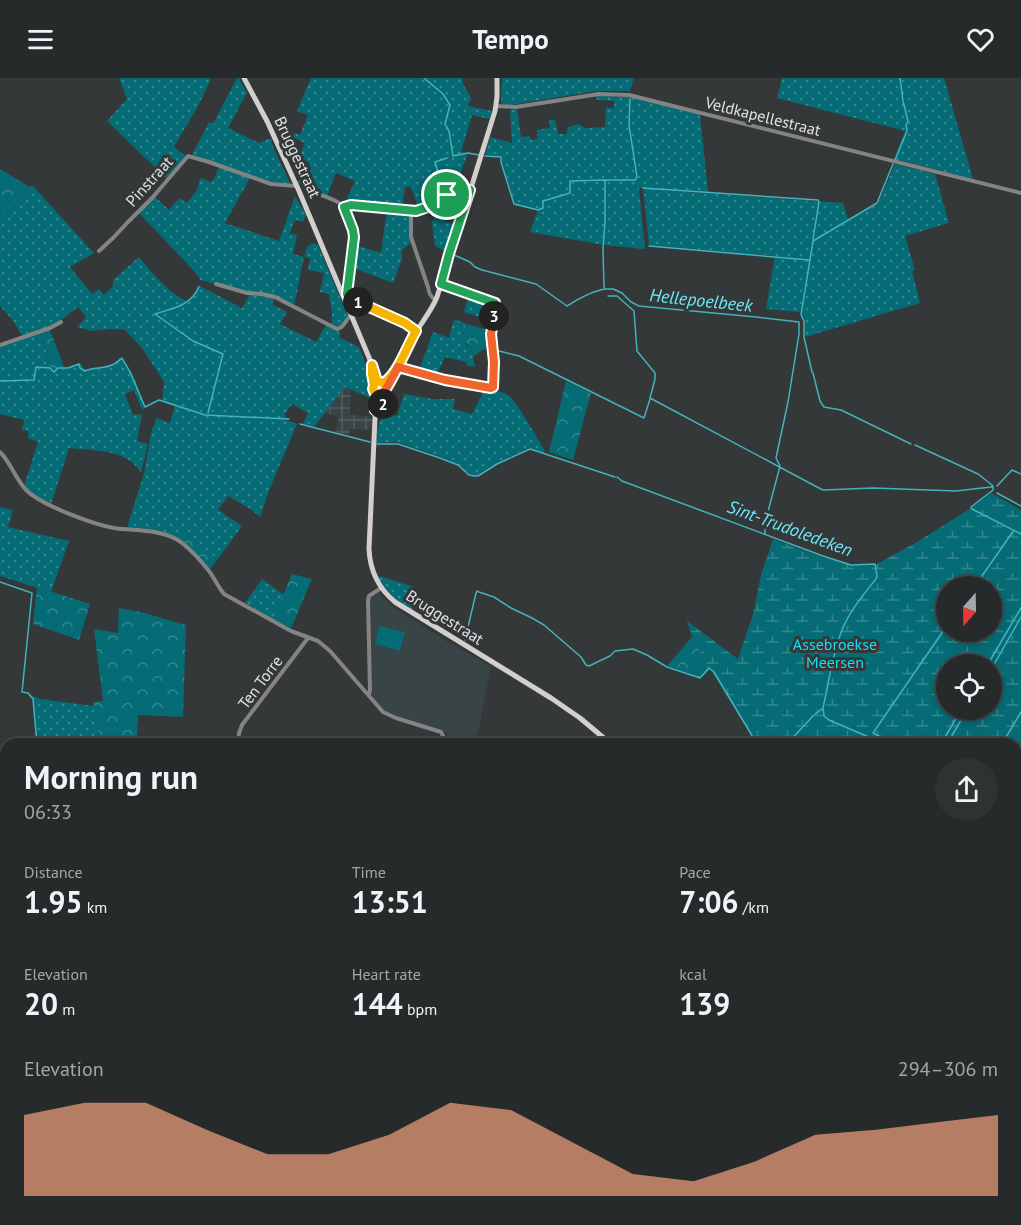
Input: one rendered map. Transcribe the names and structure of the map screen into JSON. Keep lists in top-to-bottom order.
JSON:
{
  "streets": {
    "main road": ["Bruggestraat"],
    "street": ["Veldkapellestraat", "Pinstraat", "Ten Torre"]
  },
  "crossings": [
    ["Bruggestraat", "Pinstraat"]
  ],
  "water": ["Hellepoelbeek", "Sint-Trudoledeken"],
  "parks": ["Assebroekse Meersen"],
  "north": "bottom",
  "page": {
    "header": "Tempo",
    "pins": ["1", "3", "2"],
    "heading": ["Morning run", "06:33"],
    "stats": [
      ["Distance", "1.95 km"],
      ["Time", "13:51"],
      ["Pace", "7:06 /km"],
      ["Elevation", "20 m"],
      ["Heart rate", "144 bpm"],
      ["kcal", "139"]
    ],
    "chart": ["Elevation", "294–306 m"]
  }
}
